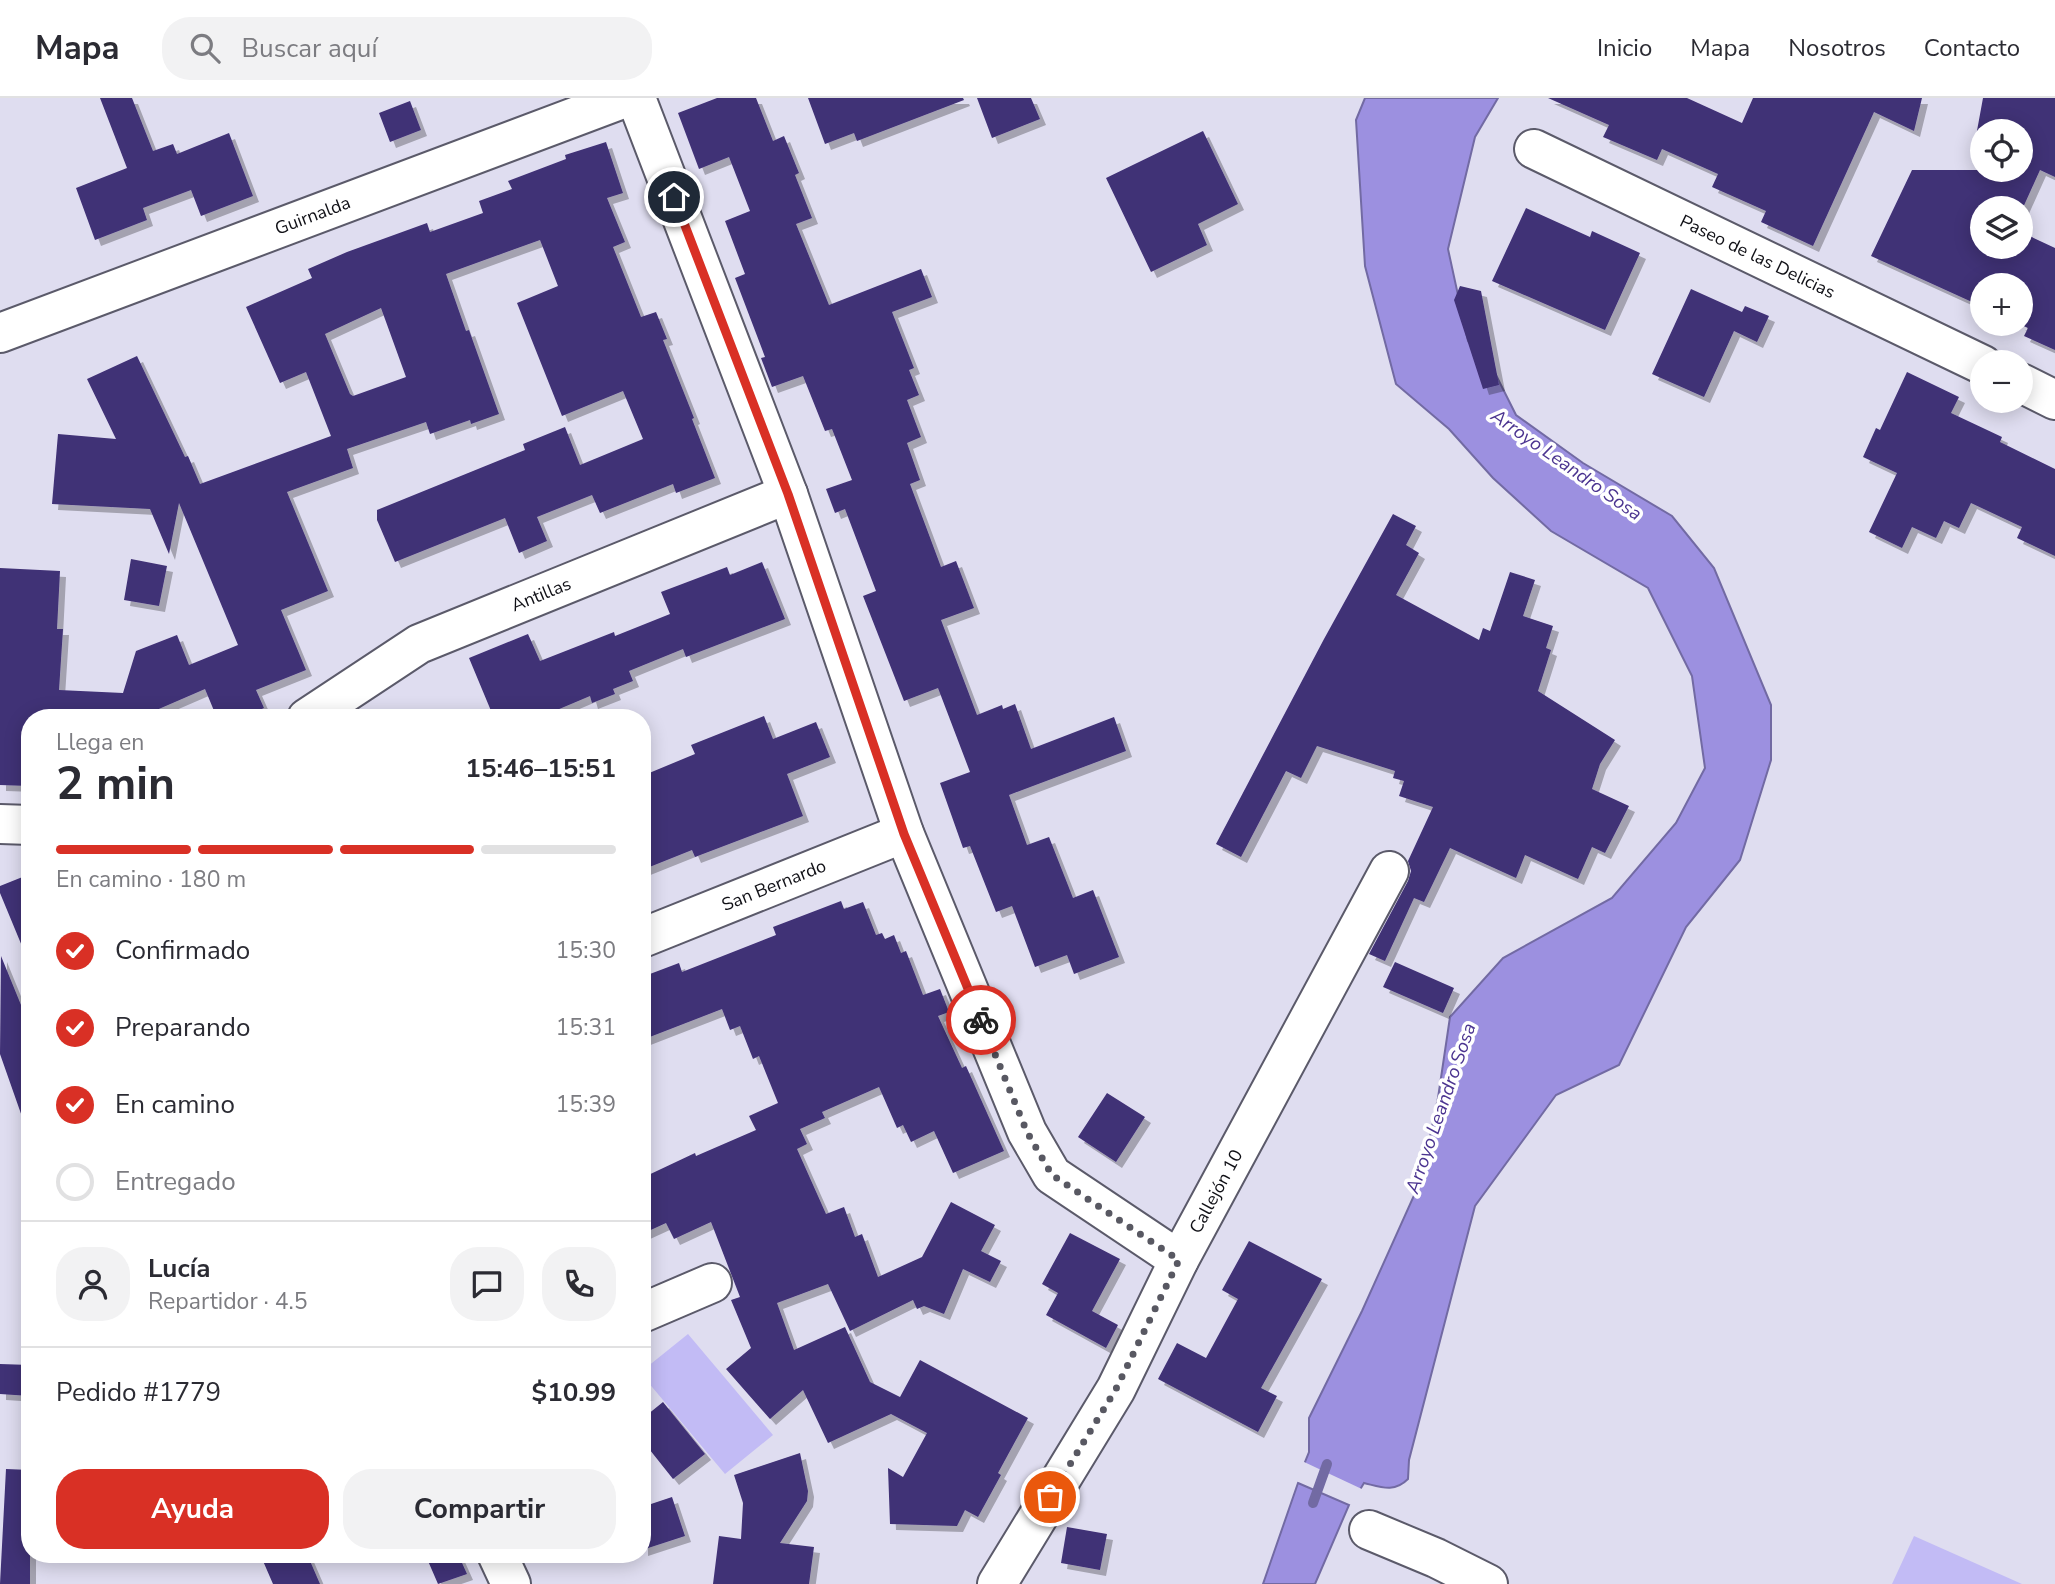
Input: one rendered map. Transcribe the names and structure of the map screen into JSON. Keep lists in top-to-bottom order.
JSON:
{
  "streets": {
    "street": [
      "Guirnalda",
      "Paseo de las Delicias",
      "Antillas",
      "San Bernardo",
      "Callejón 10"
    ]
  },
  "water": ["Arroyo Leandro Sosa"],
  "page": {
    "header": "Mapa",
    "search": "Buscar aquí",
    "nav": [
      "Inicio",
      "Mapa",
      "Nosotros",
      "Contacto"
    ],
    "map_buttons": ["+", "−"],
    "heading": ["2 min", "Llega en", "15:46–15:51"],
    "panel": [
      "Lucía",
      "Repartidor · 4.5",
      "Pedido #1779",
      "$10.99"
    ],
    "bar": "En camino · 180 m",
    "list": [
      ["Confirmado", "15:30"],
      ["Preparando", "15:31"],
      ["En camino", "15:39"],
      "Entregado"
    ],
    "buttons": ["Ayuda", "Compartir"]
  }
}
